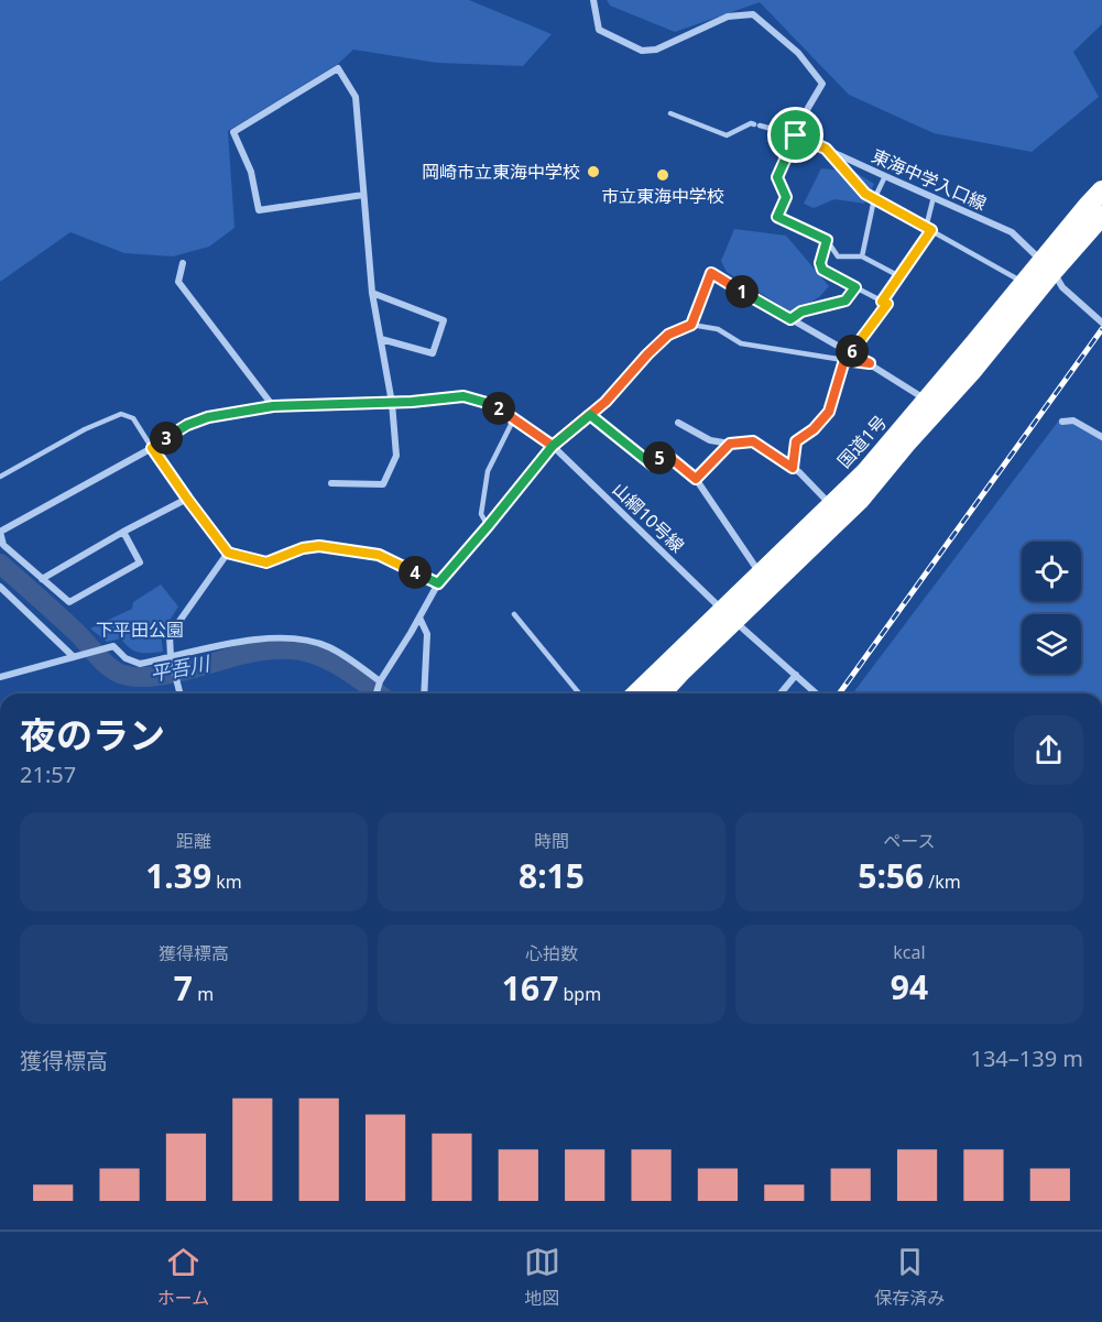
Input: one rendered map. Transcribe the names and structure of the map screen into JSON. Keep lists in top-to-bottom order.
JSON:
{
  "streets": {
    "highway": ["国道1号"],
    "street": ["東海中学入口線", "山綱10号線"]
  },
  "crossings": [
    ["東海中学入口線", "国道1号"],
    ["国道1号", "山綱10号線"]
  ],
  "water": ["平吾川"],
  "parks": ["下平田公園"],
  "places": ["岡崎市立東海中学校", "市立東海中学校"],
  "page": {
    "pins": [
      "1",
      "6",
      "2",
      "3",
      "5",
      "4"
    ],
    "heading": ["夜のラン", "21:57"],
    "stats": [
      ["距離", "1.39 km"],
      ["時間", "8:15"],
      ["ペース", "5:56 /km"],
      ["獲得標高", "7 m"],
      ["心拍数", "167 bpm"],
      ["kcal", "94"]
    ],
    "chart": ["獲得標高", "134–139 m"],
    "tabs": ["ホーム", "地図", "保存済み"]
  }
}
